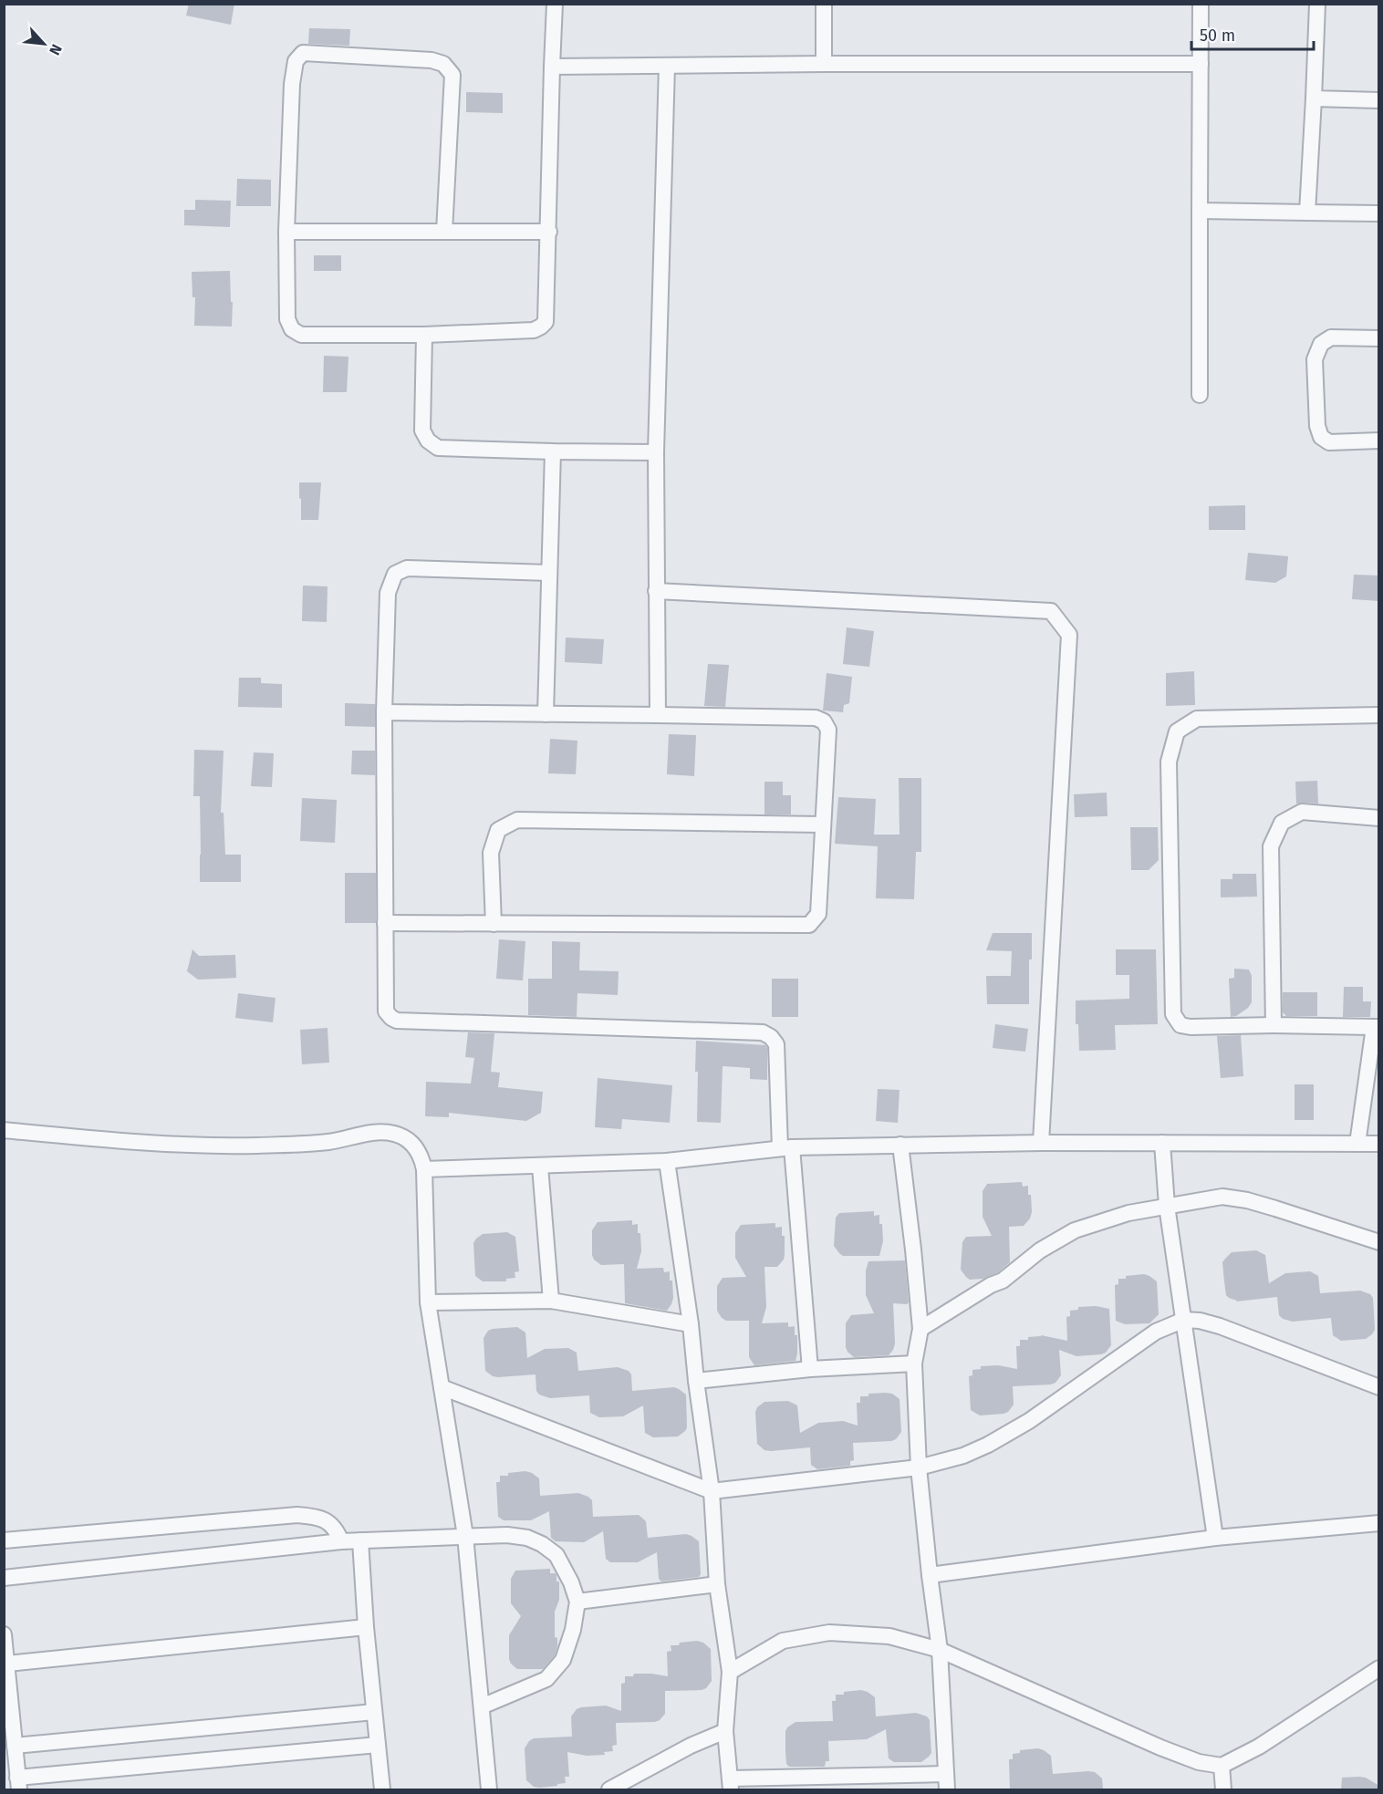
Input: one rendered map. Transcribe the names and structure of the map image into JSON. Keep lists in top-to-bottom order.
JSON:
{
  "scale_bar": "50 m",
  "north": "bottom right"
}
